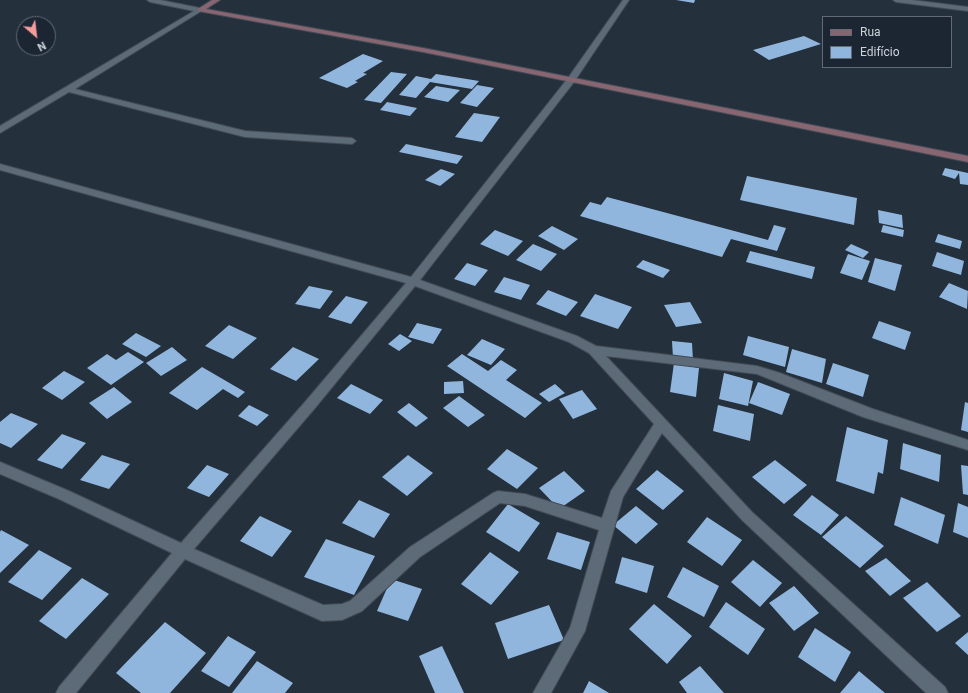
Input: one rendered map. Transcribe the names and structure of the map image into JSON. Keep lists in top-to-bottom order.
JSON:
{
  "legend": ["Rua", "Edifício"],
  "north": "bottom right"
}
